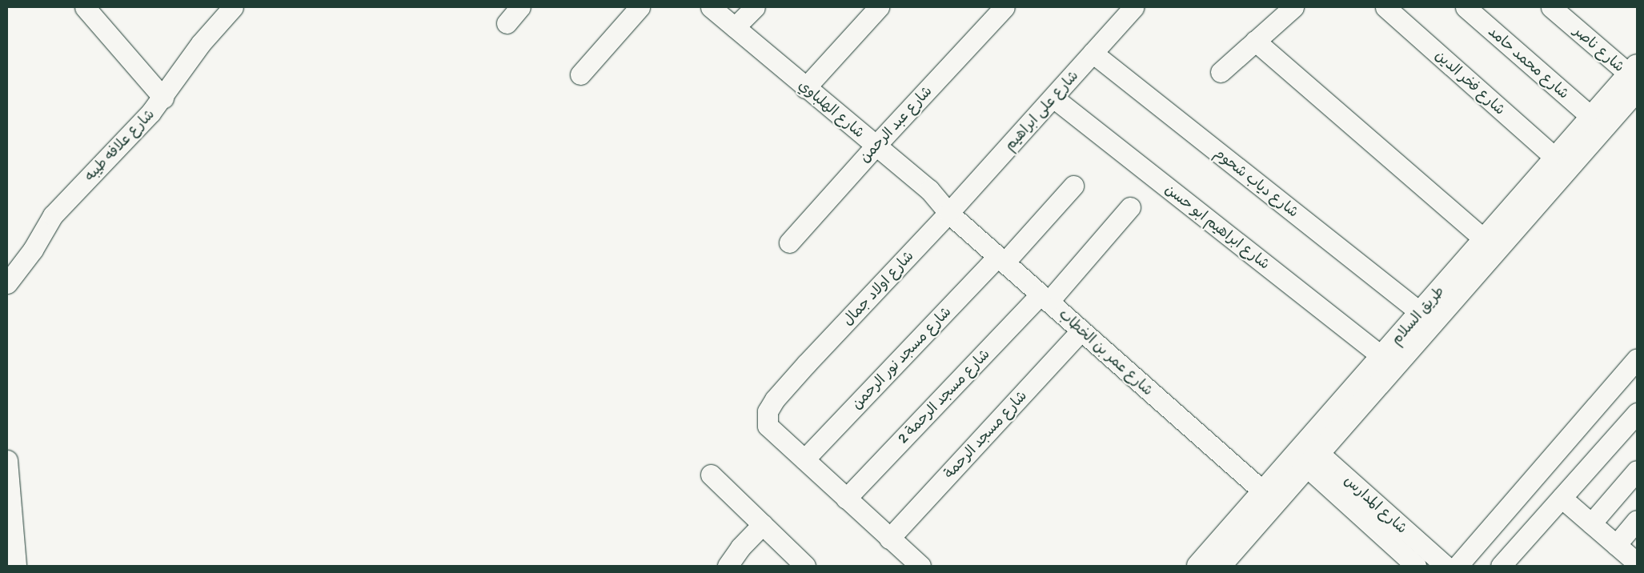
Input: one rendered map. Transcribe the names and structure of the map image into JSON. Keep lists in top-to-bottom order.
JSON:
{
  "streets": {
    "main road": ["طريق السلام"],
    "street": [
      "شارع ناصر",
      "شارع محمد حامد",
      "شارع فخر الدين",
      "شارع الهلباوي",
      "شارع على ابراهيم",
      "شارع عبد الرحمن",
      "شارع علافه طيبه",
      "شارع دياب شحوم",
      "شارع ابراهيم ابو حسن",
      "شارع اولاد جمال",
      "شارع عمر بن الخطاب",
      "شارع مسجد نور الرحمن",
      "شارع مسجد الرحمة 2",
      "شارع مسجد الرحمة",
      "شارع المدارس"
    ]
  },
  "crossings": [
    ["شارع ناصر", "طريق السلام"],
    ["شارع محمد حامد", "طريق السلام"],
    ["شارع فخر الدين", "طريق السلام"],
    ["شارع الهلباوي", "شارع على ابراهيم"],
    ["شارع الهلباوي", "شارع عبد الرحمن"],
    ["شارع الهلباوي", "شارع اولاد جمال"],
    ["شارع الهلباوي", "شارع عمر بن الخطاب"],
    ["شارع على ابراهيم", "شارع دياب شحوم"],
    ["شارع على ابراهيم", "شارع ابراهيم ابو حسن"],
    ["شارع على ابراهيم", "شارع اولاد جمال"],
    ["شارع على ابراهيم", "شارع عمر بن الخطاب"],
    ["شارع دياب شحوم", "طريق السلام"],
    ["شارع ابراهيم ابو حسن", "طريق السلام"],
    ["شارع اولاد جمال", "شارع عمر بن الخطاب"],
    ["شارع اولاد جمال", "شارع مسجد نور الرحمن"],
    ["شارع اولاد جمال", "شارع مسجد الرحمة 2"],
    ["شارع اولاد جمال", "شارع مسجد الرحمة"],
    ["طريق السلام", "شارع عمر بن الخطاب"],
    ["طريق السلام", "شارع المدارس"],
    ["شارع عمر بن الخطاب", "شارع مسجد نور الرحمن"],
    ["شارع عمر بن الخطاب", "شارع مسجد الرحمة 2"],
    ["شارع عمر بن الخطاب", "شارع مسجد الرحمة"]
  ]
}
